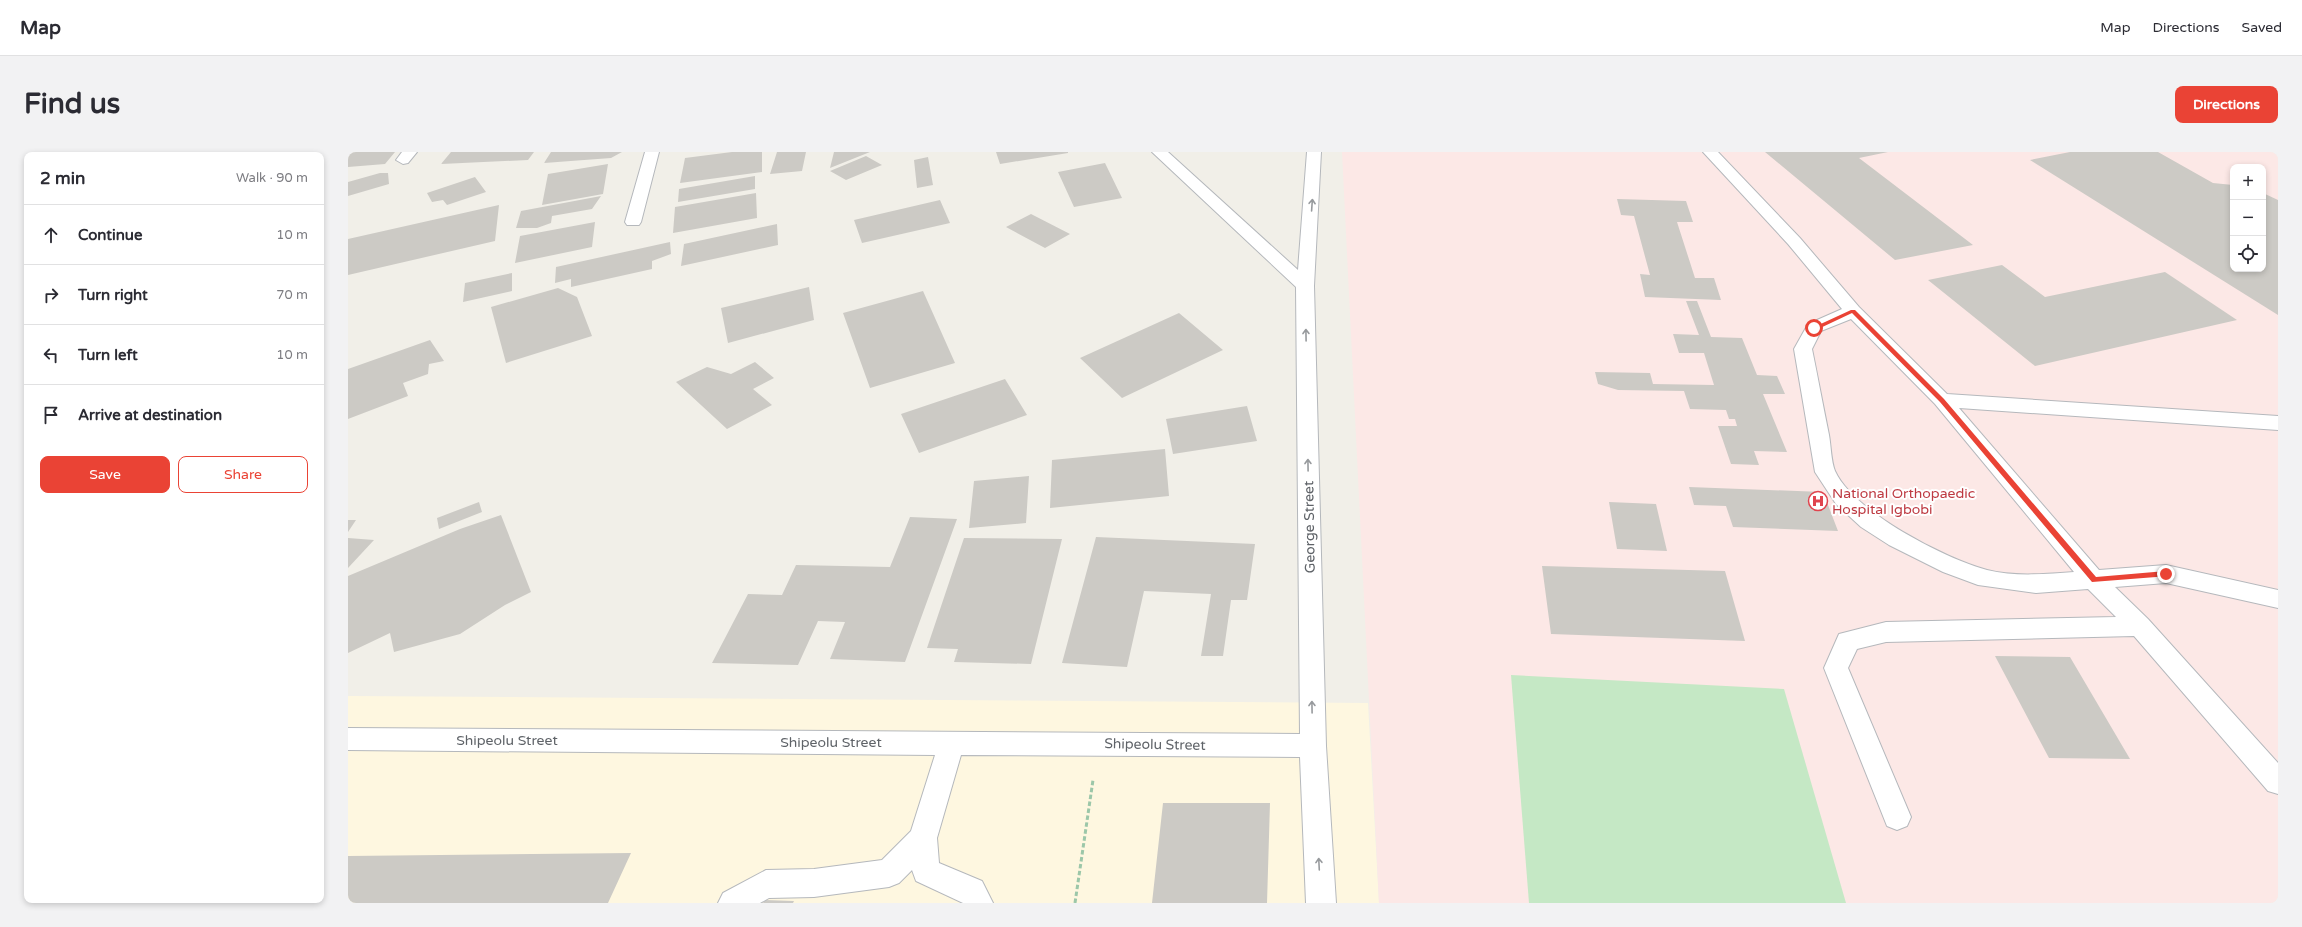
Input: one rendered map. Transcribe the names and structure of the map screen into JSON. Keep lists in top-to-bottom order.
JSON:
{
  "streets": {
    "street": ["George Street", "Shipeolu Street"]
  },
  "crossings": [
    ["George Street", "Shipeolu Street"]
  ],
  "one_way": ["George Street"],
  "places": {
    "hospital": ["National Orthopaedic Hospital Igbobi"]
  },
  "page": {
    "header": "Map",
    "nav": ["Map", "Directions", "Saved"],
    "buttons": [
      "Directions",
      ["Save", "Share"]
    ],
    "title": "Find us",
    "heading": ["2 min", "Walk · 90 m"],
    "map_buttons": ["+", "−"],
    "list": [
      ["Continue", "10 m"],
      ["Turn right", "70 m"],
      ["Turn left", "10 m"],
      "Arrive at destination"
    ]
  }
}
